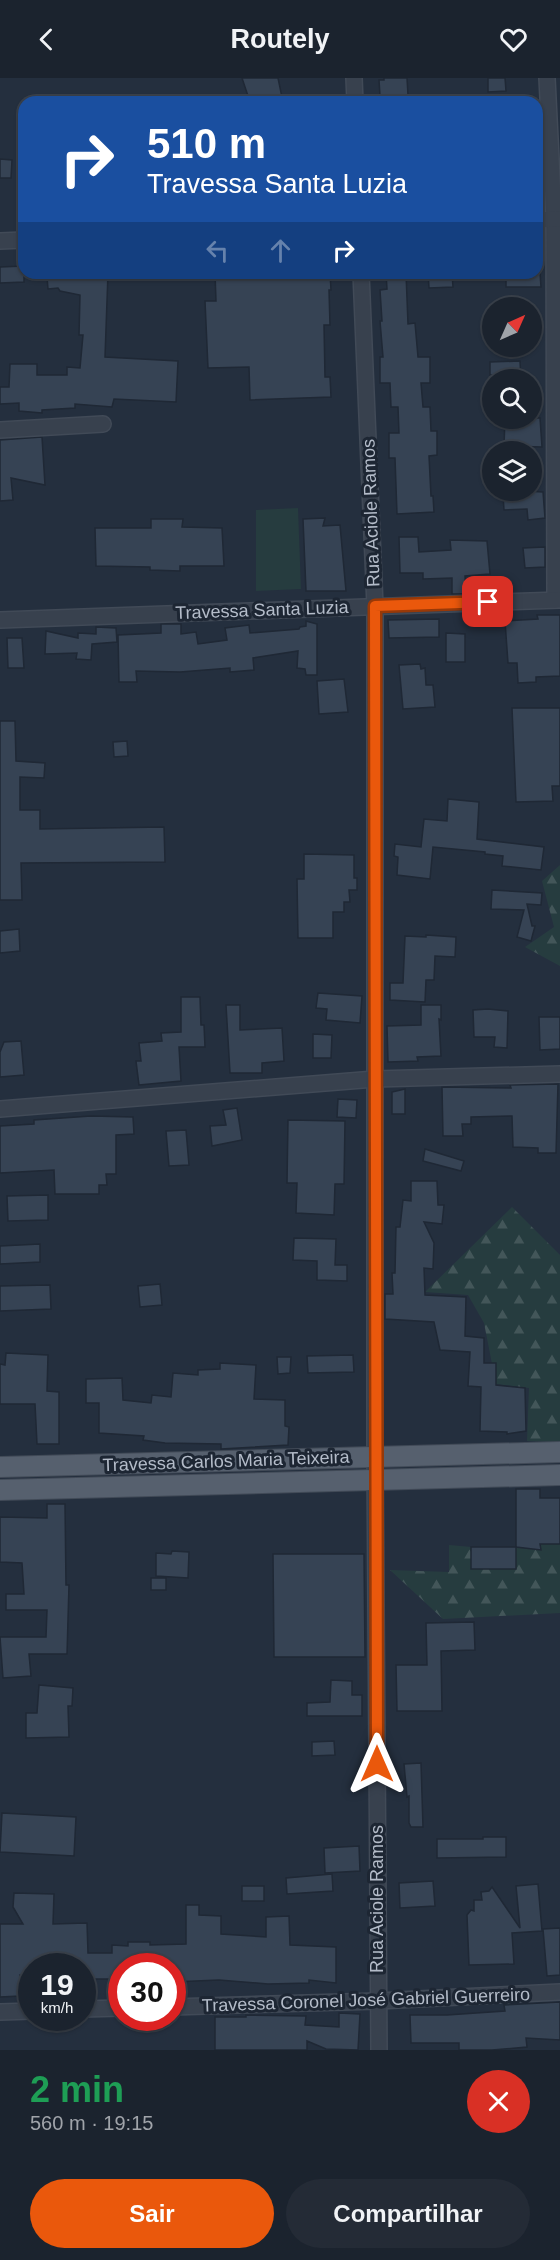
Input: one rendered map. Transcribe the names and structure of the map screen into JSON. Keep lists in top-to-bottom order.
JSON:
{
  "streets": {
    "main road": ["Travessa Carlos Maria Teixeira"],
    "street": ["Rua Aciole Ramos", "Travessa Santa Luzia", "Travessa Coronel José Gabriel Guerreiro"]
  },
  "crossings": [
    ["Rua Aciole Ramos", "Travessa Santa Luzia"],
    ["Rua Aciole Ramos", "Travessa Carlos Maria Teixeira"],
    ["Rua Aciole Ramos", "Travessa Coronel José Gabriel Guerreiro"]
  ],
  "north": "top right",
  "page": {
    "header": "Routely",
    "turn": ["510 m", "Travessa Santa Luzia"],
    "speed": "19 km/h",
    "limit": "30",
    "heading": ["2 min", "560 m · 19:15"],
    "buttons": ["Sair", "Compartilhar"]
  }
}
